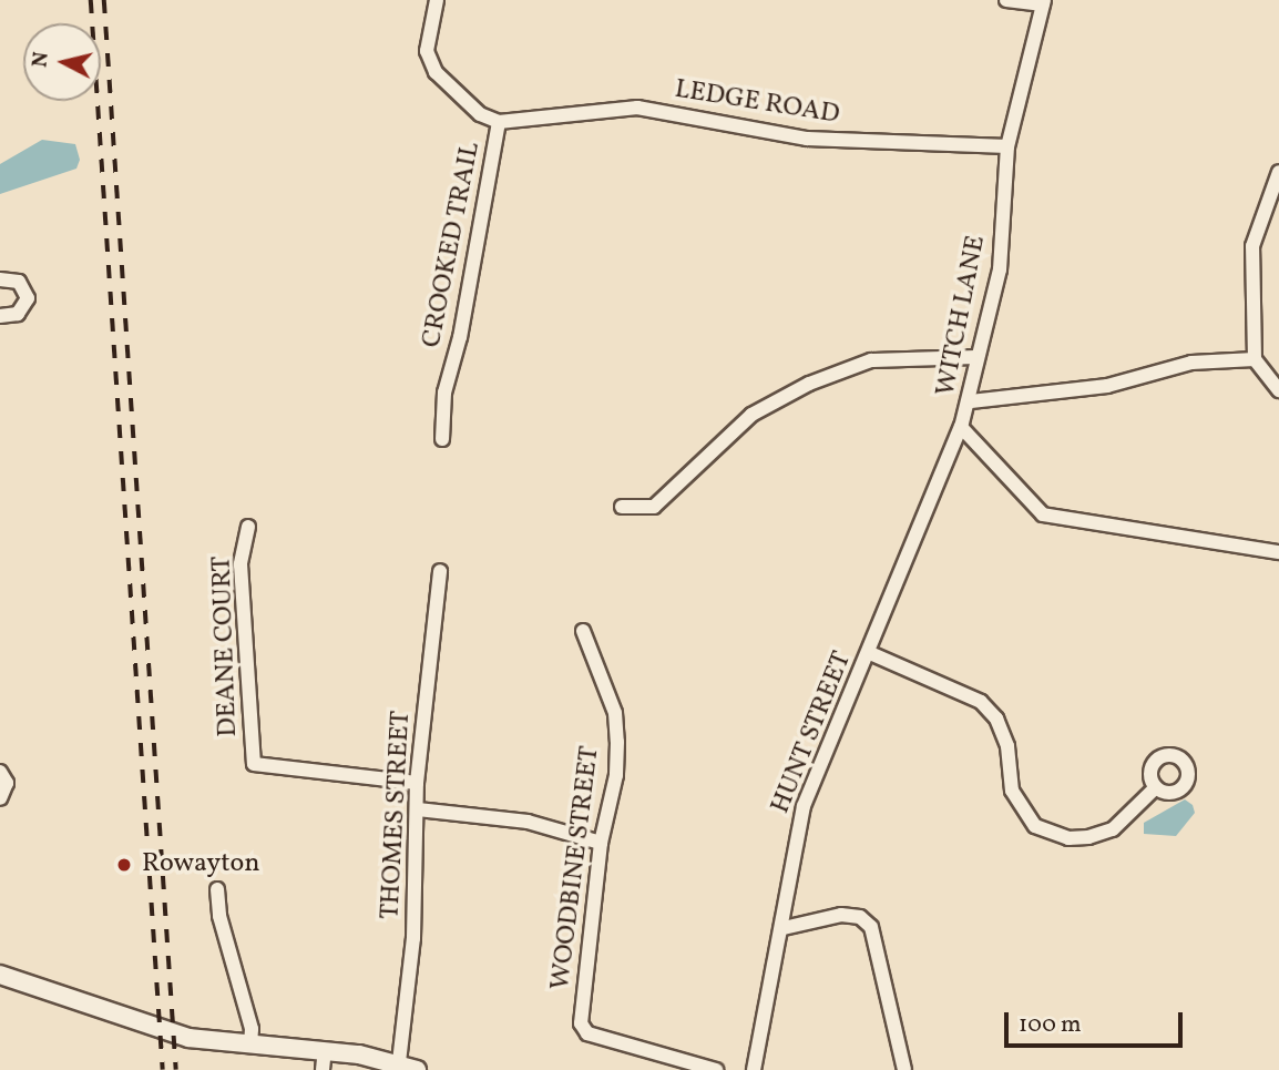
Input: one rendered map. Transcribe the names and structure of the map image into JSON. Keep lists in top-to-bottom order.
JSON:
{
  "streets": {
    "street": [
      "LEDGE ROAD",
      "CROOKED TRAIL",
      "WITCH LANE",
      "DEANE COURT",
      "HUNT STREET",
      "THOMES STREET",
      "WOODBINE STREET"
    ]
  },
  "crossings": [
    ["LEDGE ROAD", "CROOKED TRAIL"],
    ["LEDGE ROAD", "WITCH LANE"],
    ["WITCH LANE", "HUNT STREET"],
    ["DEANE COURT", "THOMES STREET"]
  ],
  "places": ["Rowayton"],
  "scale_bar": "100 m",
  "north": "left"
}
